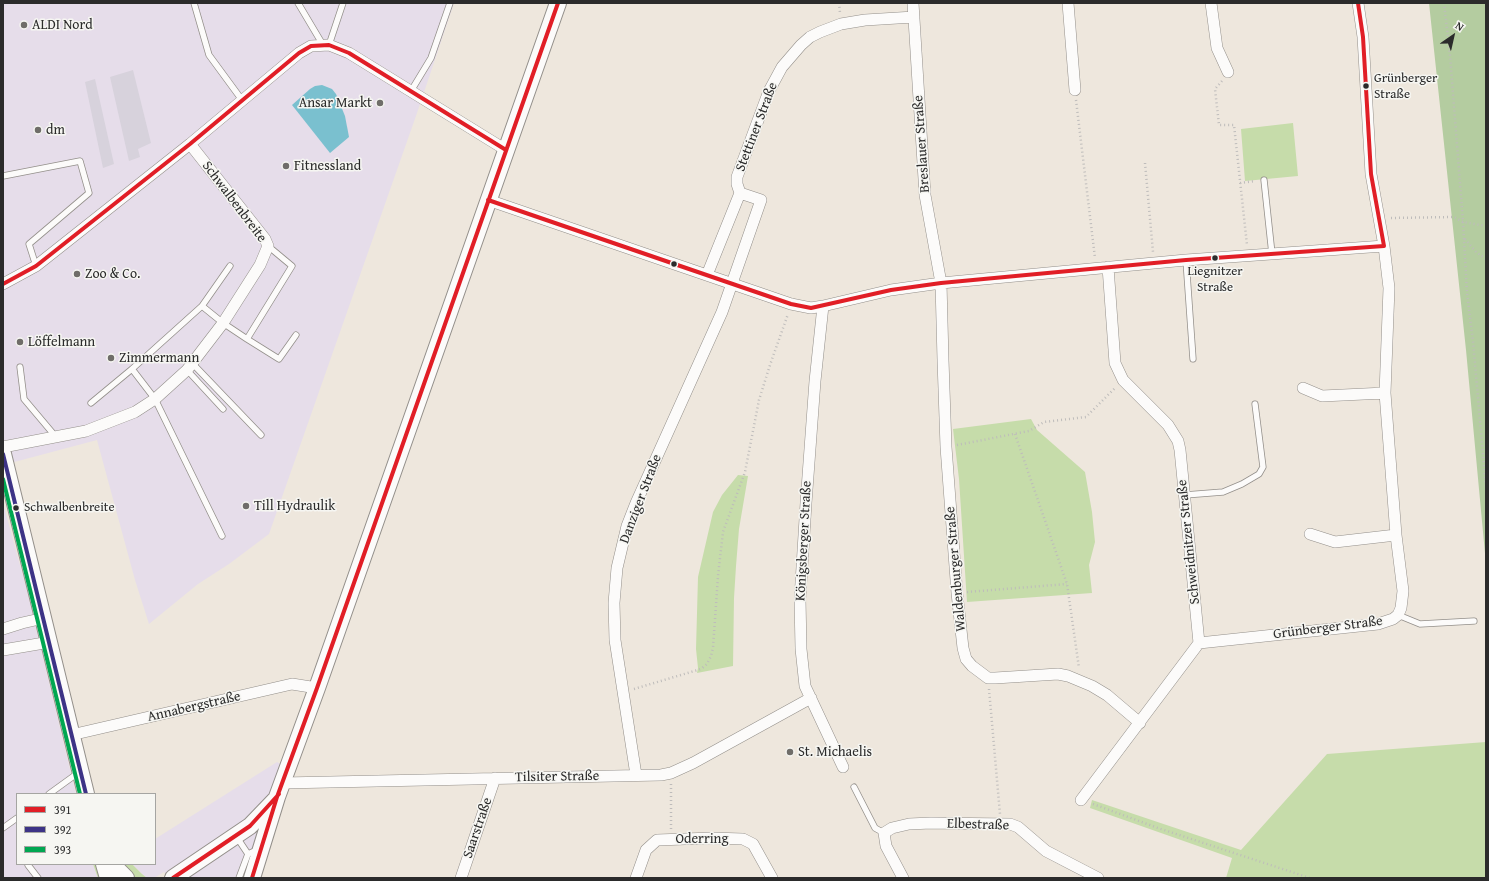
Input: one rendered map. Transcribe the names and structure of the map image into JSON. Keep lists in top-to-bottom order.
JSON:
{
  "streets": {
    "street": [
      "Stettiner Straße",
      "Breslauer Straße",
      "Schwalbenbreite",
      "Danziger Straße",
      "Königsberger Straße",
      "Schweidnitzer Straße",
      "Waldenburger Straße",
      "Grünberger Straße",
      "Annabergstraße",
      "Tilsiter Straße",
      "Elbestraße",
      "Saarstraße",
      "Oderring"
    ]
  },
  "crossings": [
    ["Stettiner Straße", "Breslauer Straße"],
    ["Stettiner Straße", "Danziger Straße"],
    ["Breslauer Straße", "Waldenburger Straße"],
    ["Danziger Straße", "Tilsiter Straße"],
    ["Königsberger Straße", "Tilsiter Straße"],
    ["Schweidnitzer Straße", "Grünberger Straße"],
    ["Tilsiter Straße", "Saarstraße"]
  ],
  "places": [
    "ALDI Nord",
    "Grünberger Straße",
    "Ansar Markt",
    "dm",
    "Fitnessland",
    "Liegnitzer Straße",
    "Zoo & Co.",
    "Löffelmann",
    "Zimmermann",
    "Till Hydraulik",
    "Schwalbenbreite",
    "St. Michaelis"
  ],
  "lines": ["transit line 391", "transit line 392", "transit line 393"],
  "legend": ["391", "392", "393"],
  "north": "top right"
}
